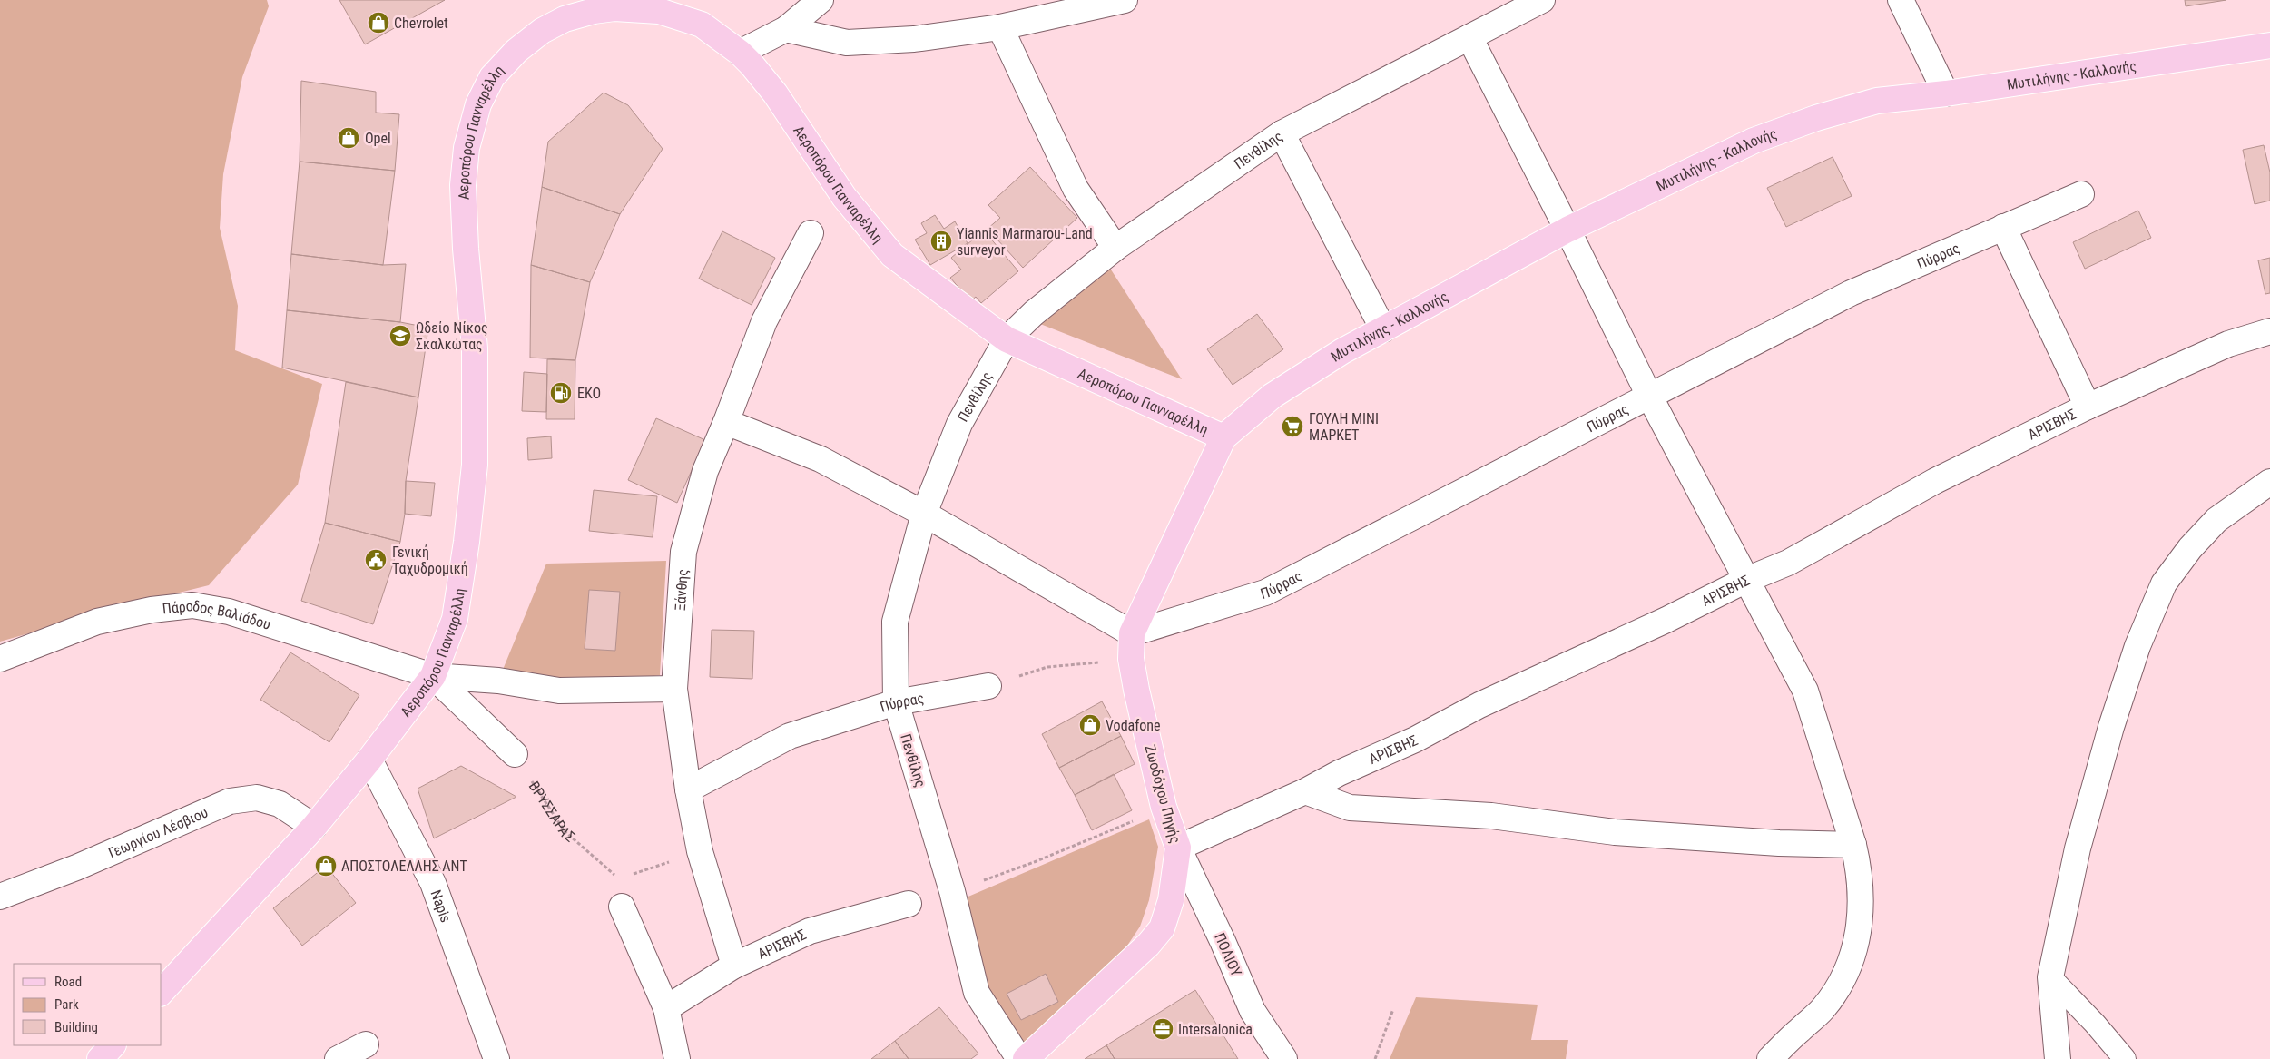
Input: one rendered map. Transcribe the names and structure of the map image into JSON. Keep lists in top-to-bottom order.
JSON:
{
  "streets": {
    "main road": ["Μυτιλήνης - Καλλονής", "Αεροπόρου Γιανναρέλλη", "Ζωοδόχου Πηγής"],
    "street": [
      "Πενθίλης",
      "Πύρρας",
      "ΑΡΙΣΒΗΣ",
      "Ξάνθης",
      "Πάροδος Βαλιάδου",
      "Γεωργίου Λέσβιου",
      "Napis",
      "ΠΟΛΙΟΥ"
    ],
    "path": ["ΒΡΥΣΣΑΡΑΣ"]
  },
  "crossings": [
    ["Μυτιλήνης - Καλλονής", "Αεροπόρου Γιανναρέλλη"],
    ["Μυτιλήνης - Καλλονής", "Ζωοδόχου Πηγής"],
    ["Αεροπόρου Γιανναρέλλη", "Πενθίλης"],
    ["Αεροπόρου Γιανναρέλλη", "Πάροδος Βαλιάδου"],
    ["Αεροπόρου Γιανναρέλλη", "Ζωοδόχου Πηγής"],
    ["Αεροπόρου Γιανναρέλλη", "Γεωργίου Λέσβιου"],
    ["Αεροπόρου Γιανναρέλλη", "Napis"],
    ["Πενθίλης", "Πύρρας"],
    ["Πύρρας", "Ξάνθης"],
    ["Πύρρας", "Ζωοδόχου Πηγής"],
    ["ΑΡΙΣΒΗΣ", "Ξάνθης"],
    ["ΑΡΙΣΒΗΣ", "Ζωοδόχου Πηγής"],
    ["ΑΡΙΣΒΗΣ", "ΠΟΛΙΟΥ"],
    ["Ζωοδόχου Πηγής", "ΠΟΛΙΟΥ"]
  ],
  "places": {
    "shop": [
      "Chevrolet",
      "Opel",
      "Vodafone",
      "ΑΠΟΣΤΟΛΕΛΛΗΣ ΑΝΤ"
    ],
    "building": ["Yiannis Marmarou-Land surveyor"],
    "school or university": ["Ωδείο Νίκος Σκαλκώτας"],
    "fuel station": ["EKO"],
    "supermarket": ["ΓΟΥΛΗ ΜΙΝΙ ΜΑΡΚΕΤ"],
    "public building": ["Γενική Ταχυδρομική"],
    "office": ["Intersalonica"]
  },
  "legend": ["Road", "Park", "Building"]
}
